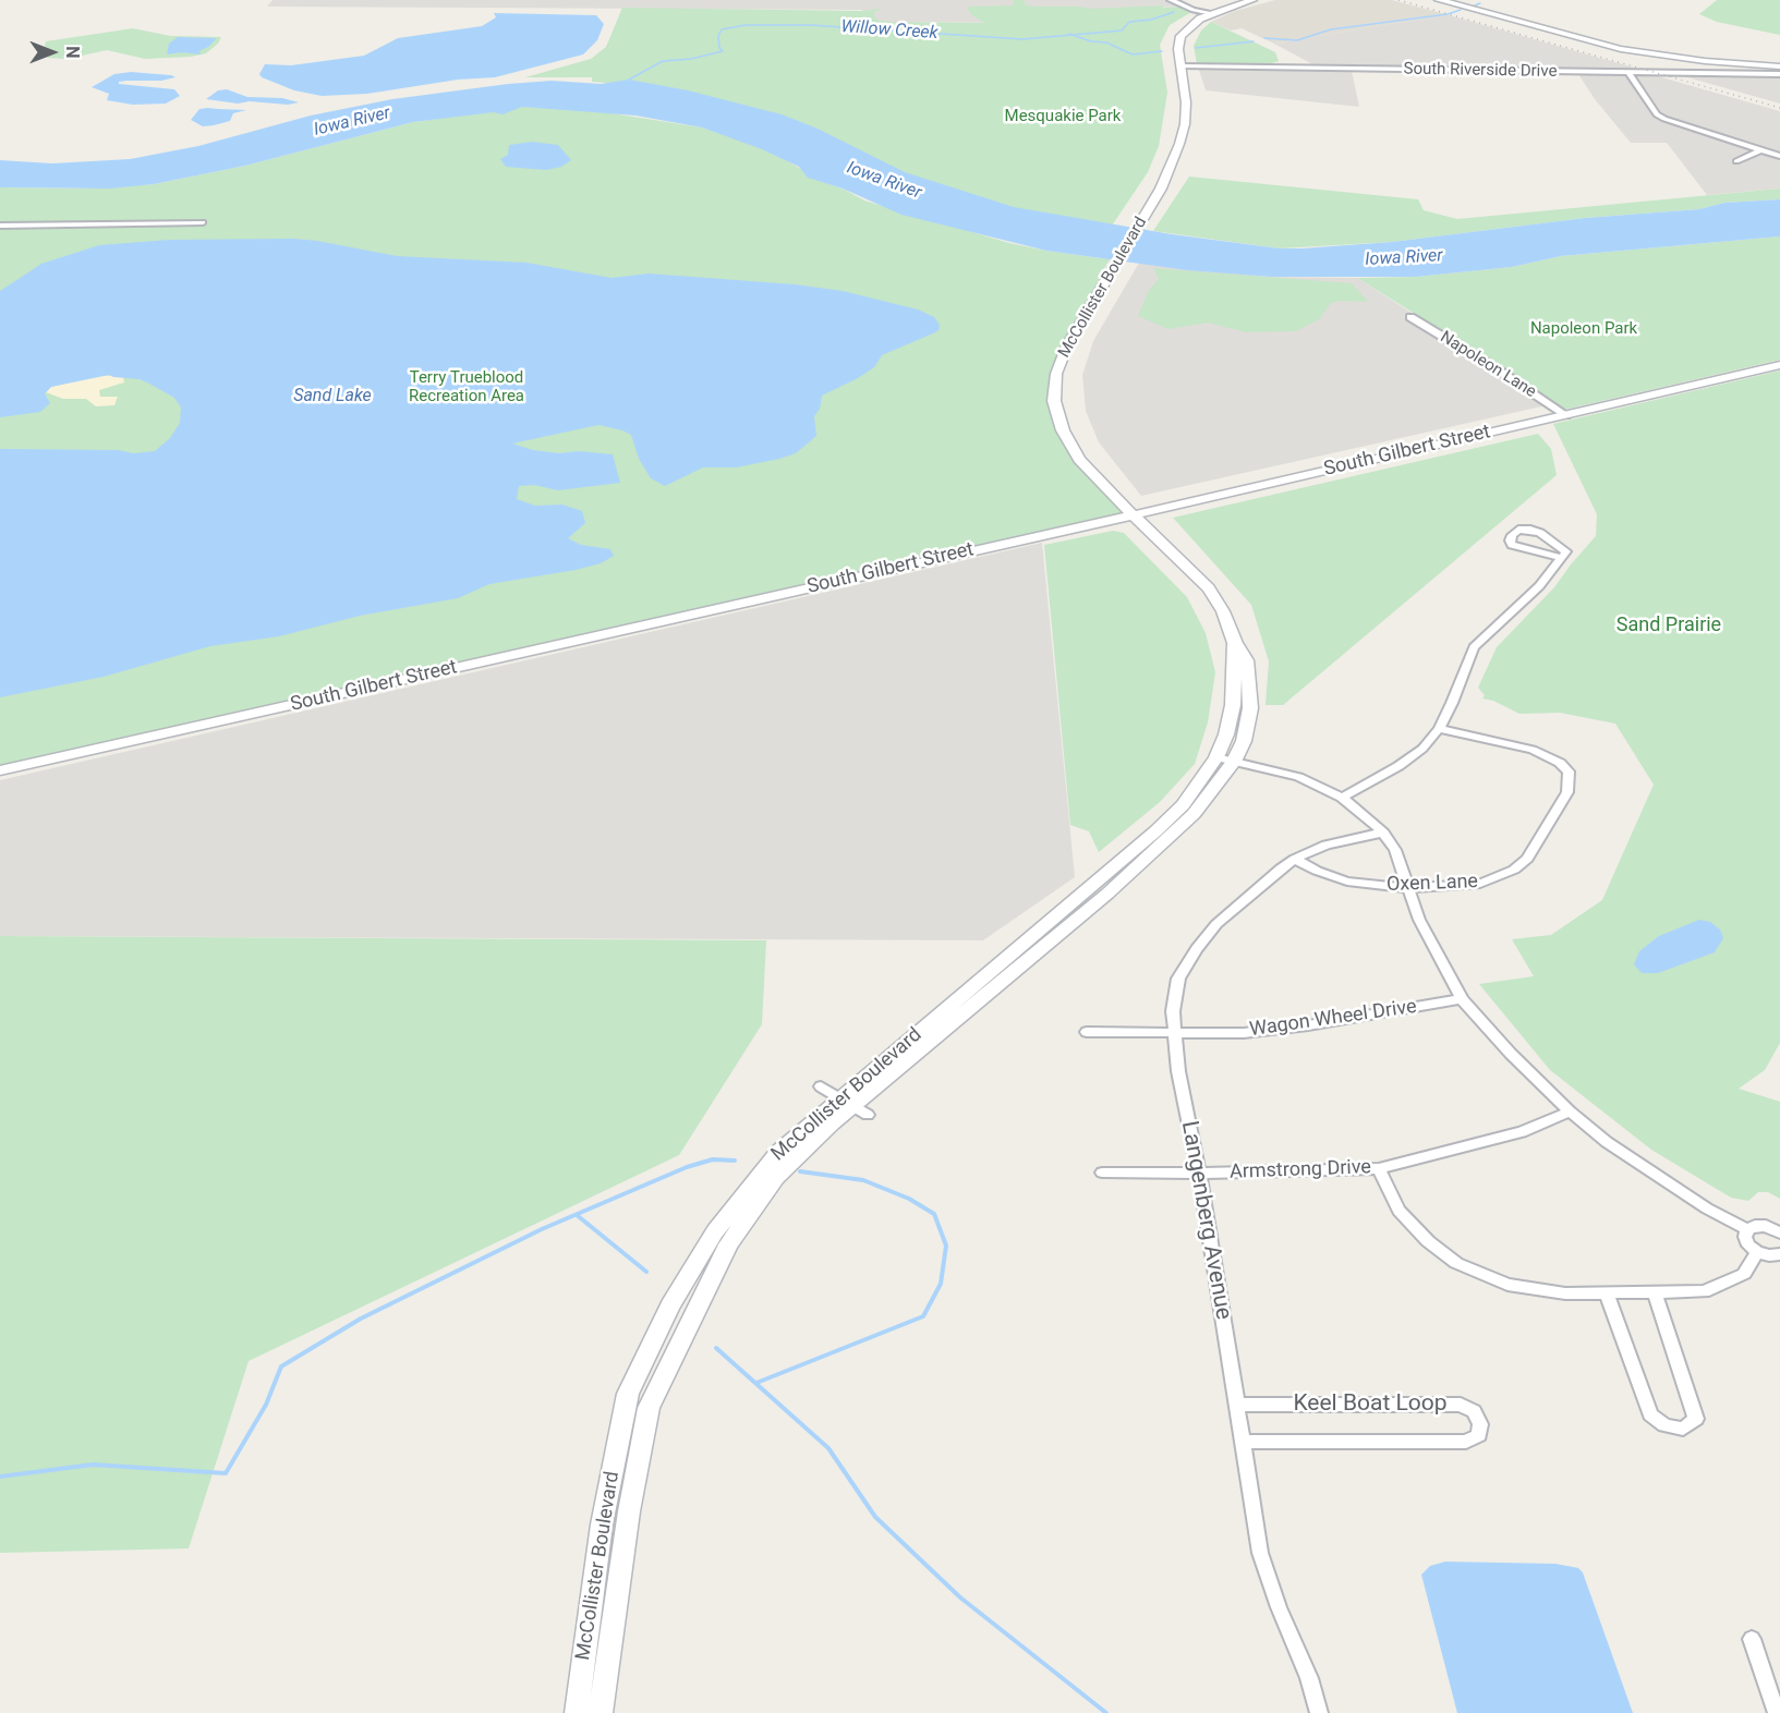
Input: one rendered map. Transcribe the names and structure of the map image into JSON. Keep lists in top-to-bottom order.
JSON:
{
  "streets": {
    "main road": ["McCollister Boulevard", "South Gilbert Street"],
    "street": [
      "South Riverside Drive",
      "Napoleon Lane",
      "Oxen Lane",
      "Wagon Wheel Drive",
      "Armstrong Drive",
      "Langenberg Avenue",
      "Keel Boat Loop"
    ]
  },
  "crossings": [
    ["South Riverside Drive", "McCollister Boulevard"],
    ["McCollister Boulevard", "South Gilbert Street"],
    ["Napoleon Lane", "South Gilbert Street"],
    ["Oxen Lane", "Langenberg Avenue"],
    ["Wagon Wheel Drive", "Langenberg Avenue"],
    ["Armstrong Drive", "Langenberg Avenue"],
    ["Langenberg Avenue", "Keel Boat Loop"]
  ],
  "water": ["Willow Creek", "Iowa River", "Sand Lake"],
  "parks": [
    "Mesquakie Park",
    "Napoleon Park",
    "Terry Trueblood Recreation Area",
    "Sand Prairie"
  ],
  "north": "right"
}
